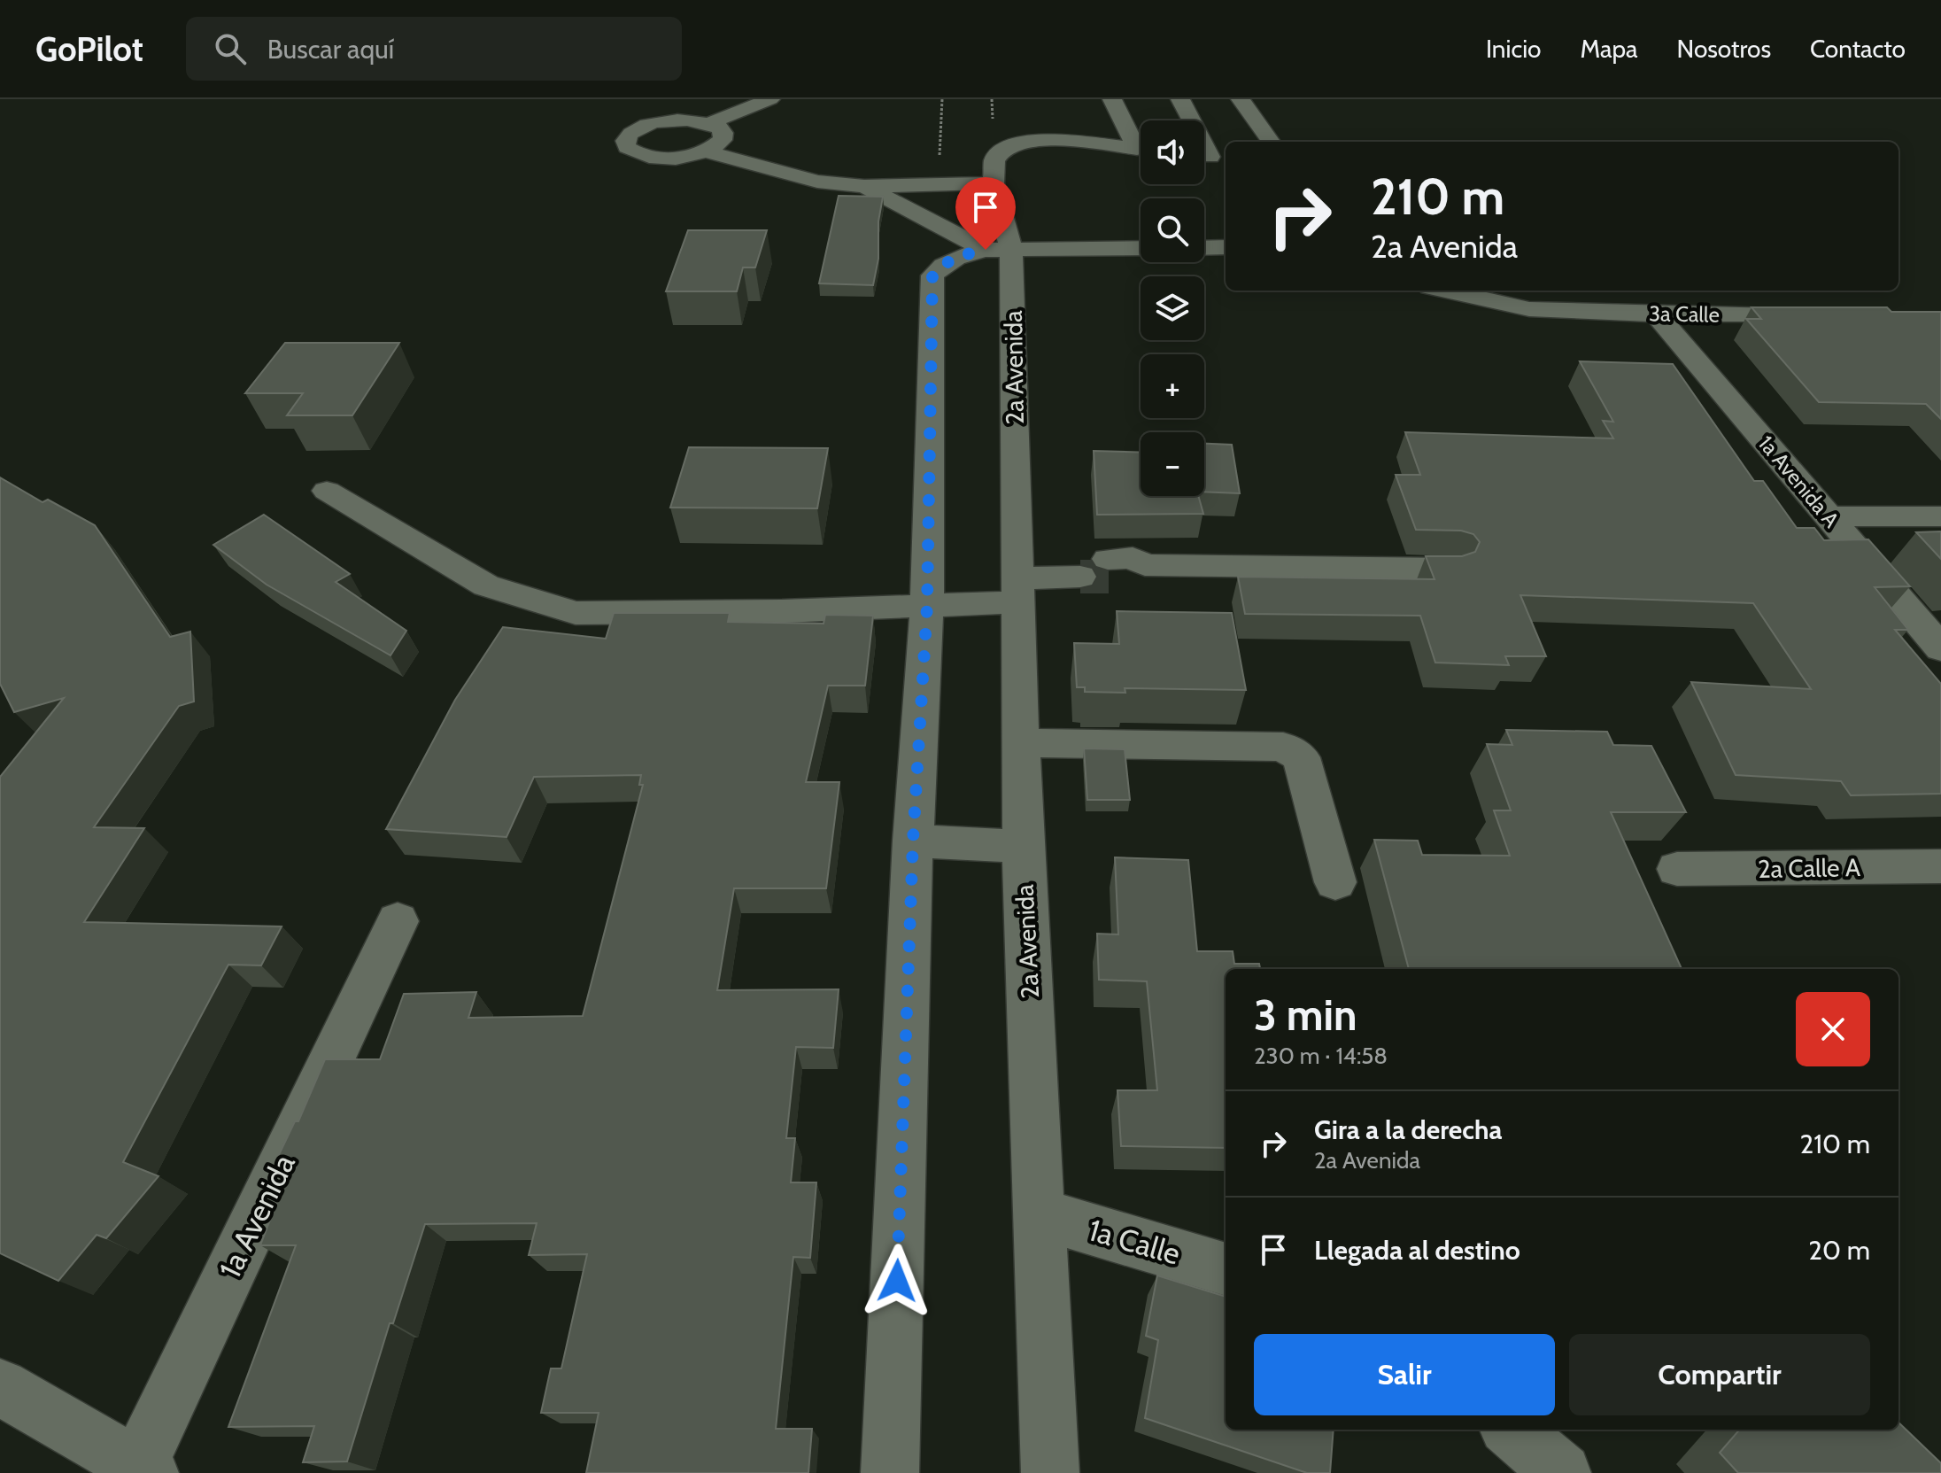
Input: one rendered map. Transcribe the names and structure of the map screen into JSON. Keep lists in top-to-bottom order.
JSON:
{
  "streets": {
    "street": [
      "3a Calle",
      "2a Avenida",
      "1a Avenida A",
      "2a Calle A",
      "1a Avenida",
      "1a Calle"
    ]
  },
  "crossings": [
    ["3a Calle", "1a Avenida A"],
    ["2a Avenida", "1a Calle"]
  ],
  "page": {
    "header": "GoPilot",
    "search": "Buscar aquí",
    "nav": [
      "Inicio",
      "Mapa",
      "Nosotros",
      "Contacto"
    ],
    "map_buttons": ["+", "−"],
    "turn": ["210 m", "2a Avenida"],
    "heading": ["3 min", "230 m · 14:58"],
    "list": [
      {
        "name": "Gira a la derecha",
        "note": "2a Avenida",
        "value": "210 m"
      },
      {
        "name": "Llegada al destino",
        "value": "20 m"
      }
    ],
    "buttons": ["Salir", "Compartir"]
  }
}
